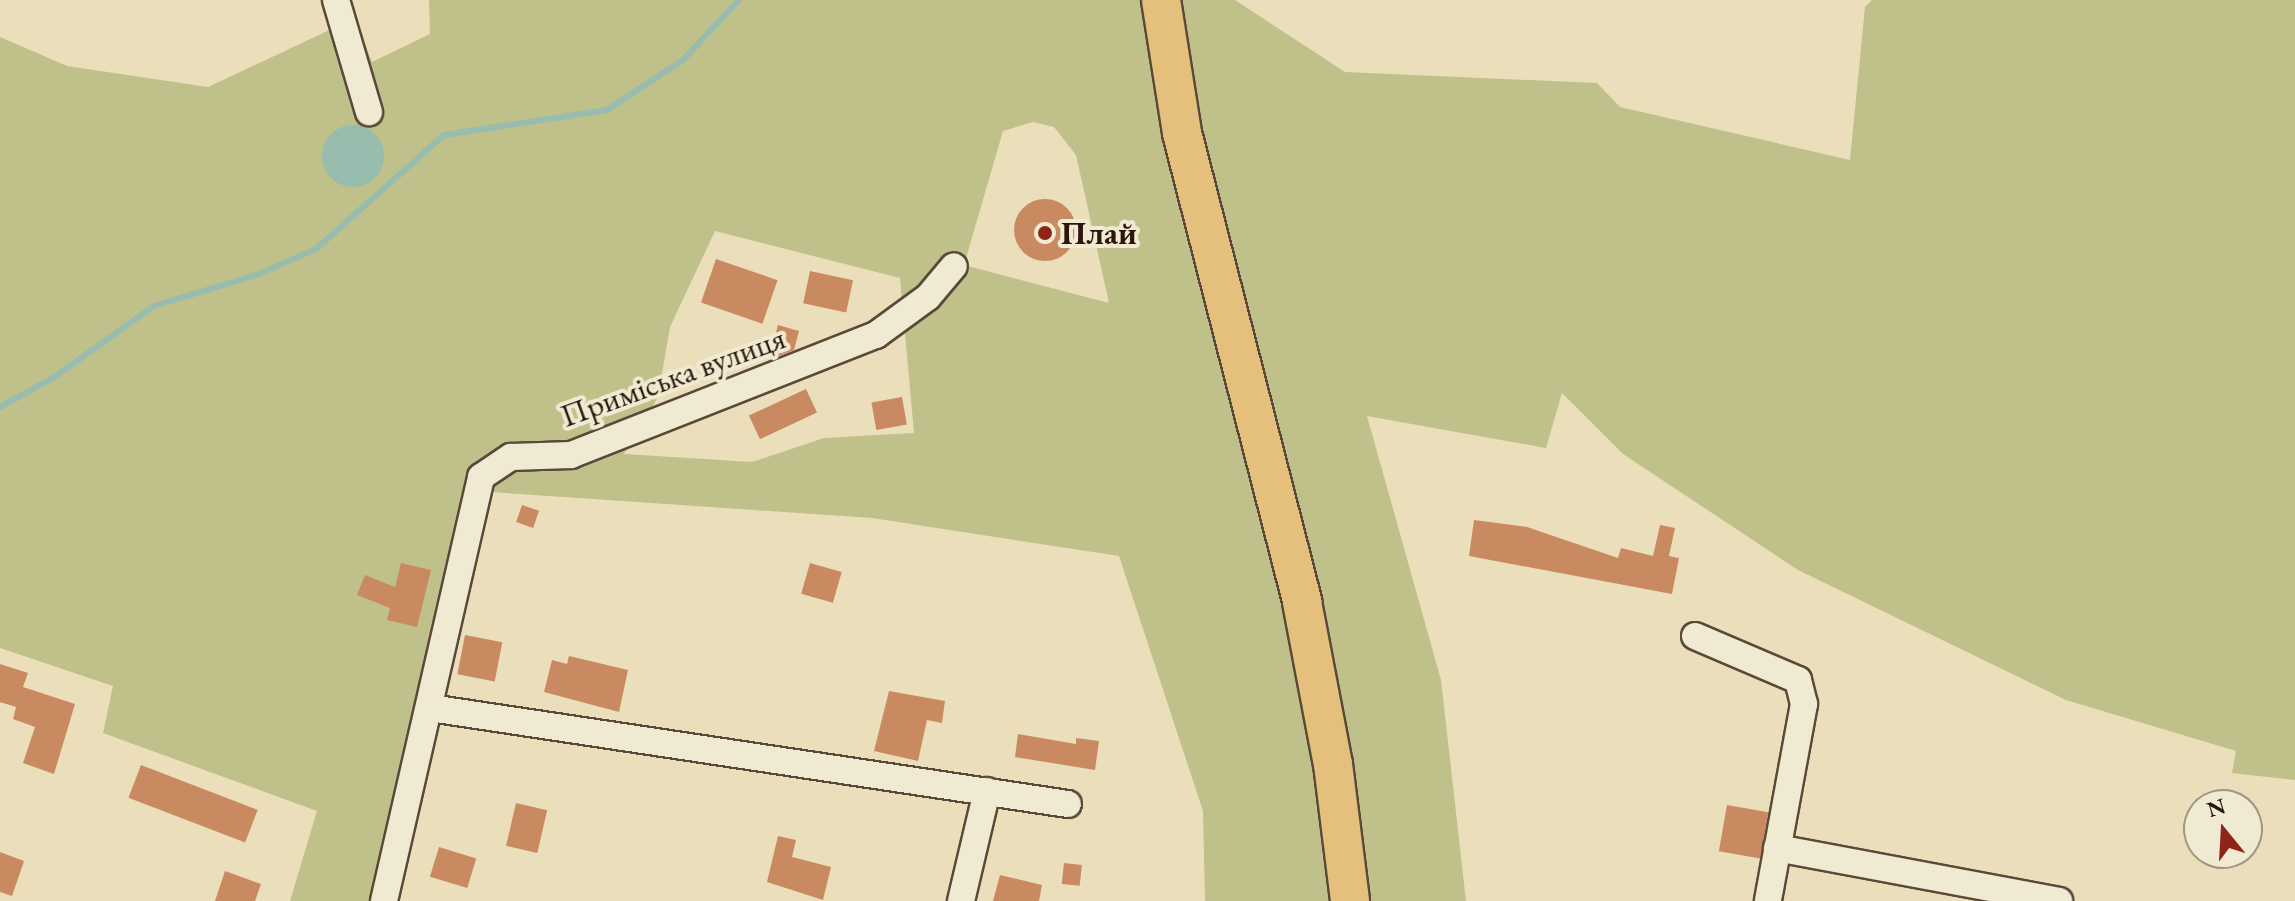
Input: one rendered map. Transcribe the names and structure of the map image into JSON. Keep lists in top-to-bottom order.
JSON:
{
  "streets": {
    "street": ["Приміська вулиця"]
  },
  "places": ["Плай"],
  "north": "top"
}
